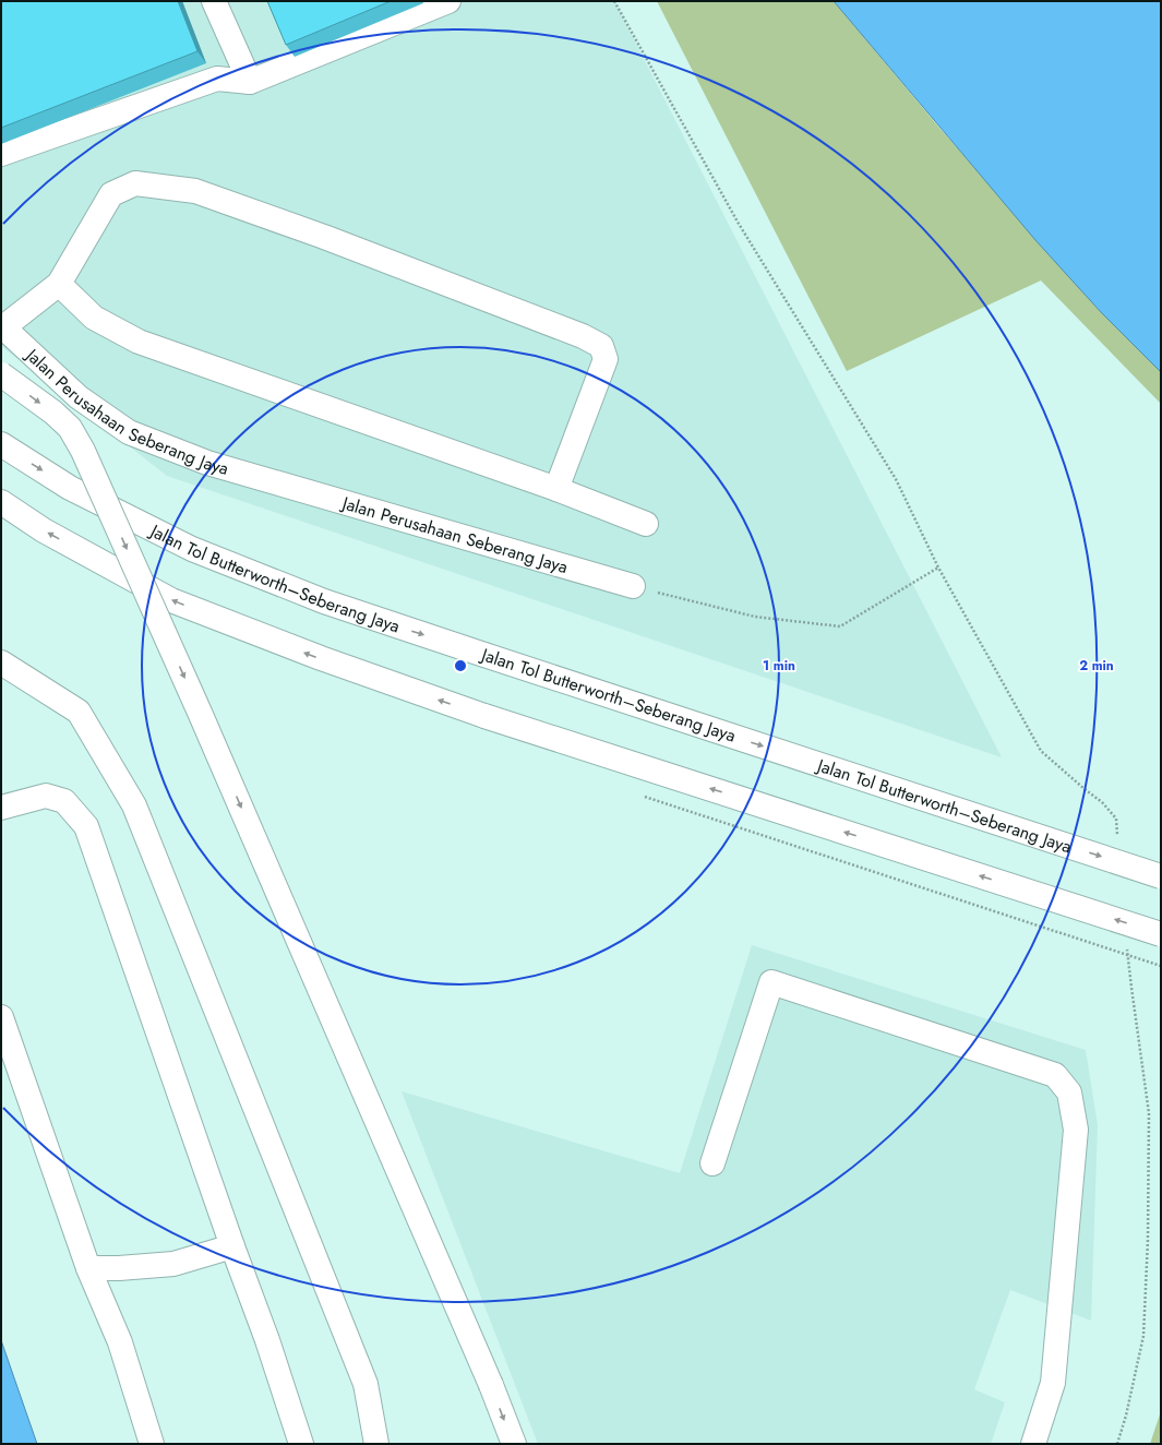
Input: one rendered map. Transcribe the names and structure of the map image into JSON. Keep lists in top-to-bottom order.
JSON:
{
  "streets": {
    "main road": ["Jalan Perusahaan Seberang Jaya", "Jalan Tol Butterworth–Seberang Jaya"]
  },
  "rings": ["1 min", "2 min"]
}
